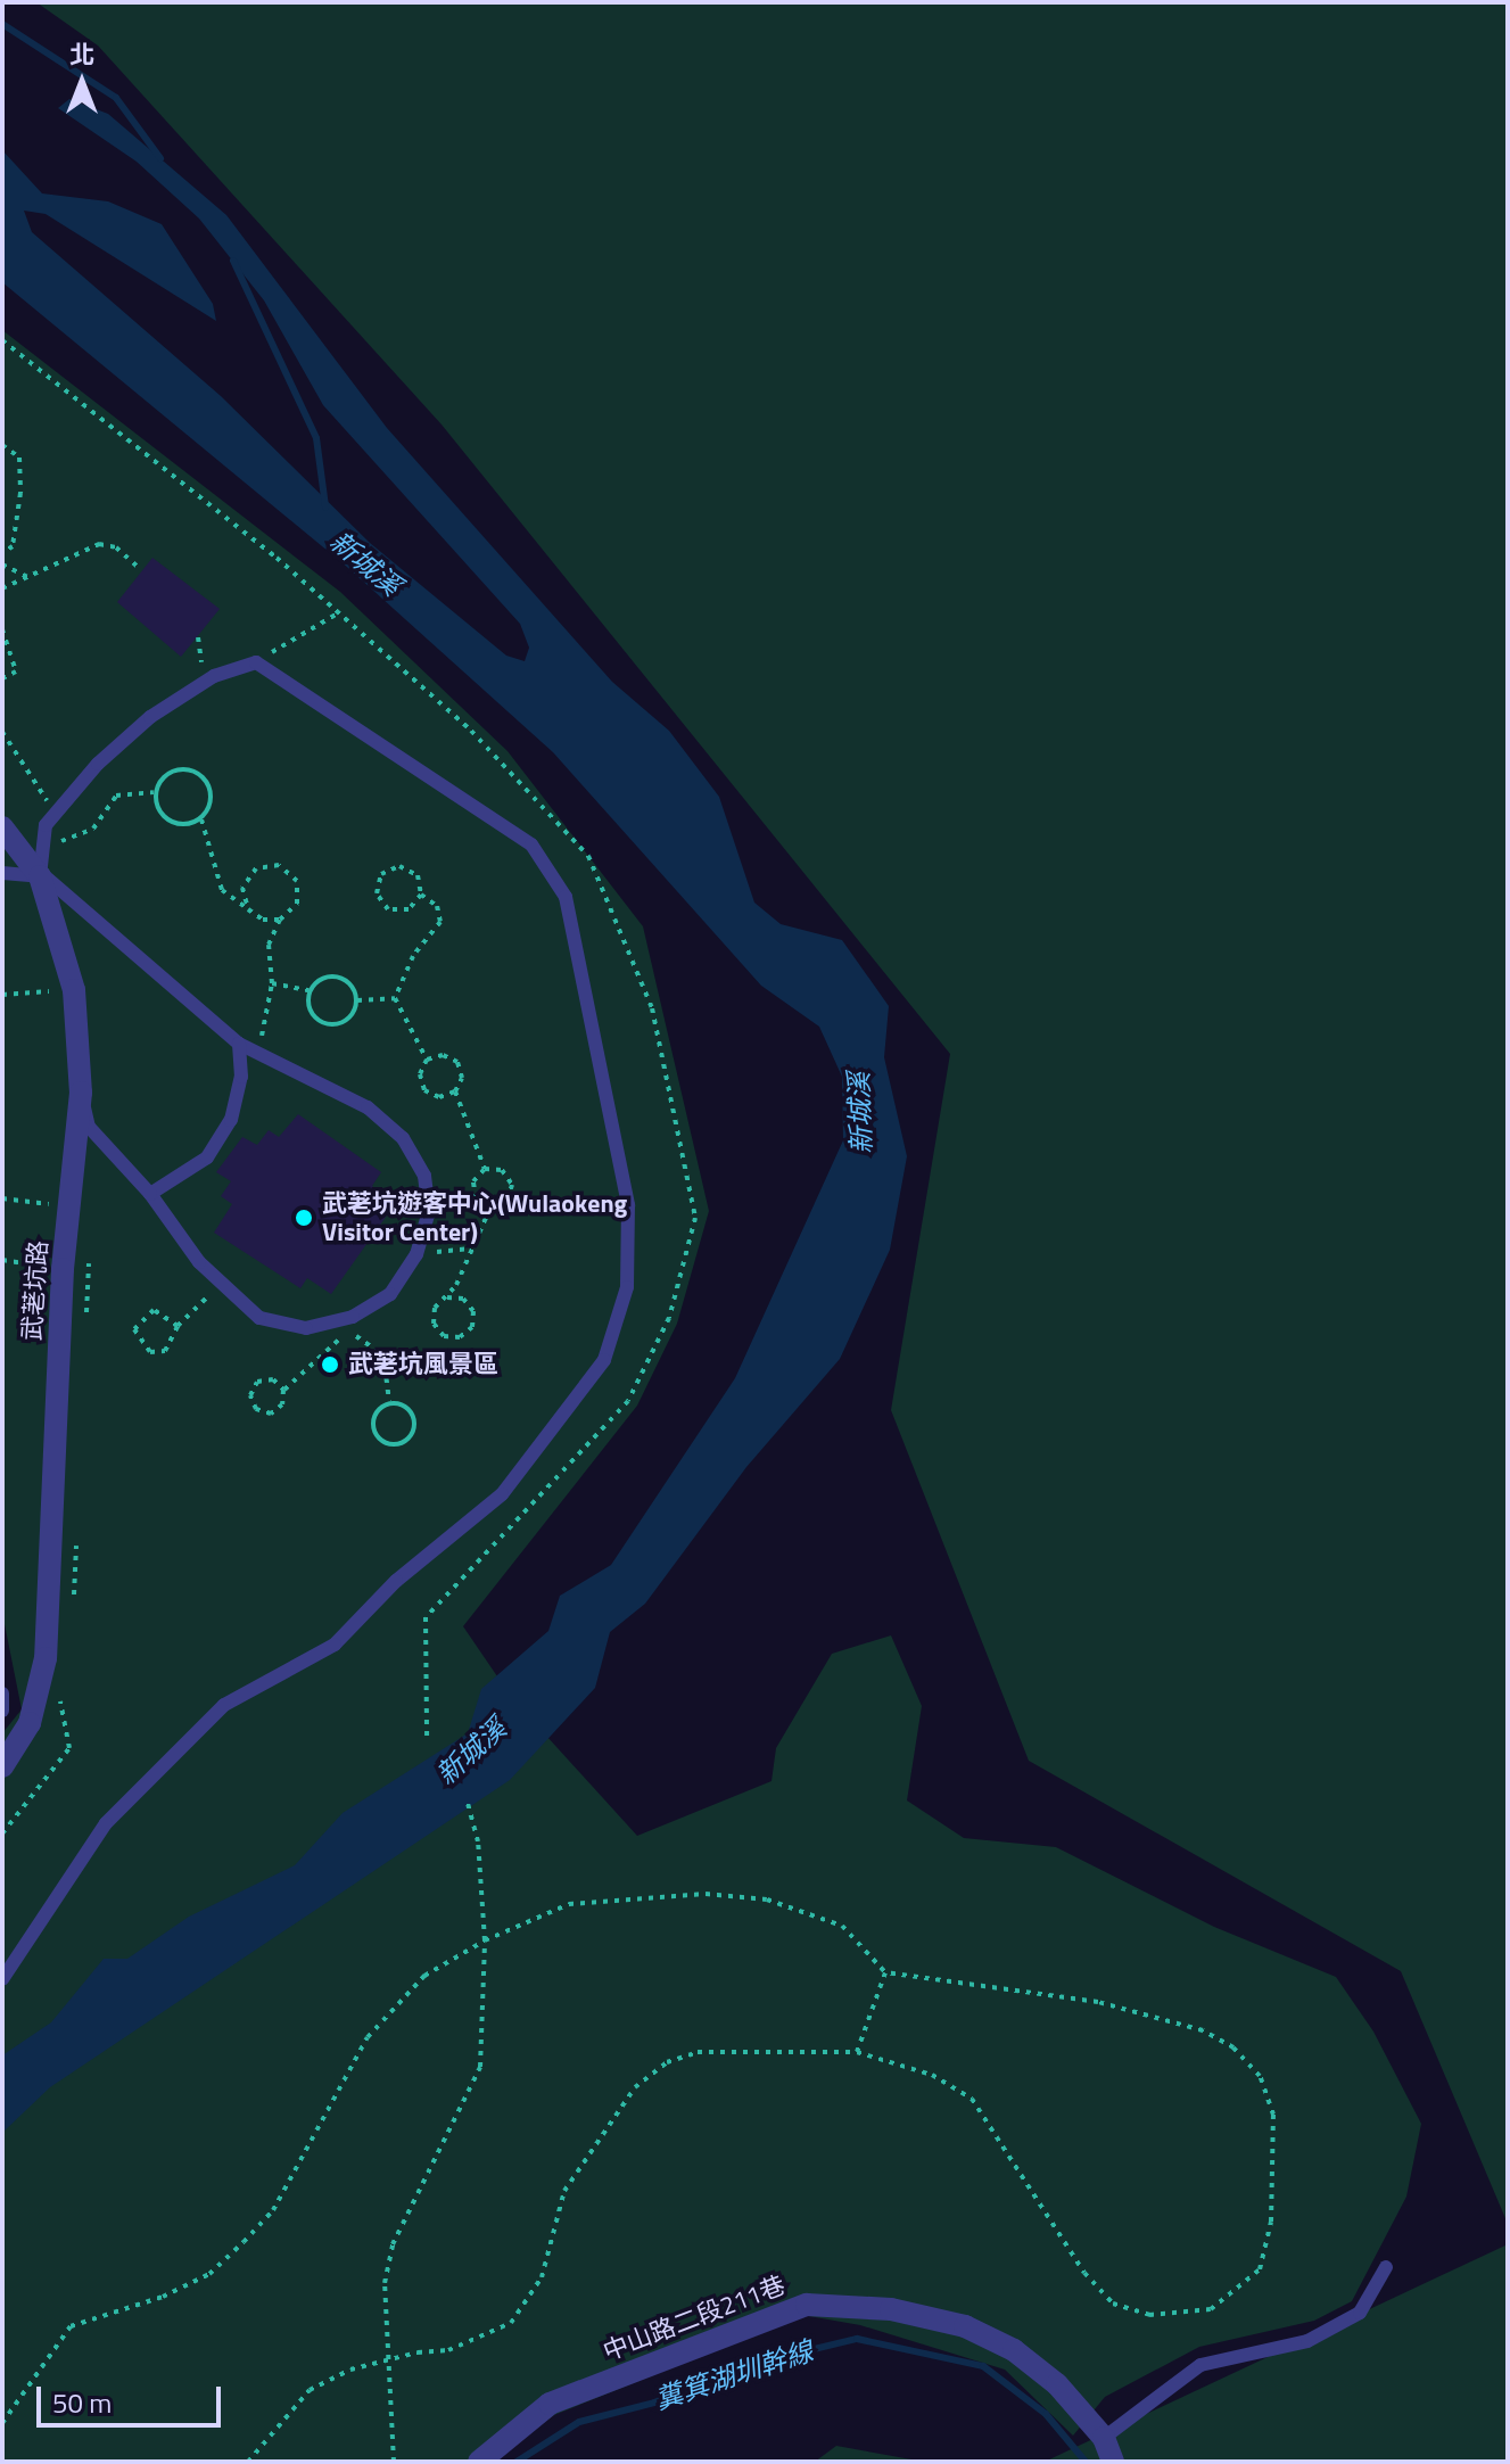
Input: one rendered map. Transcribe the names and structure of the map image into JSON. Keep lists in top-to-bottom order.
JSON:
{
  "streets": {
    "street": ["武荖坑路", "中山路二段211巷"]
  },
  "water": ["新城溪", "糞箕湖圳幹線"],
  "places": ["武荖坑遊客中心(Wulaokeng Visitor Center)", "武荖坑風景區"],
  "scale_bar": "50 m",
  "north": "top"
}
